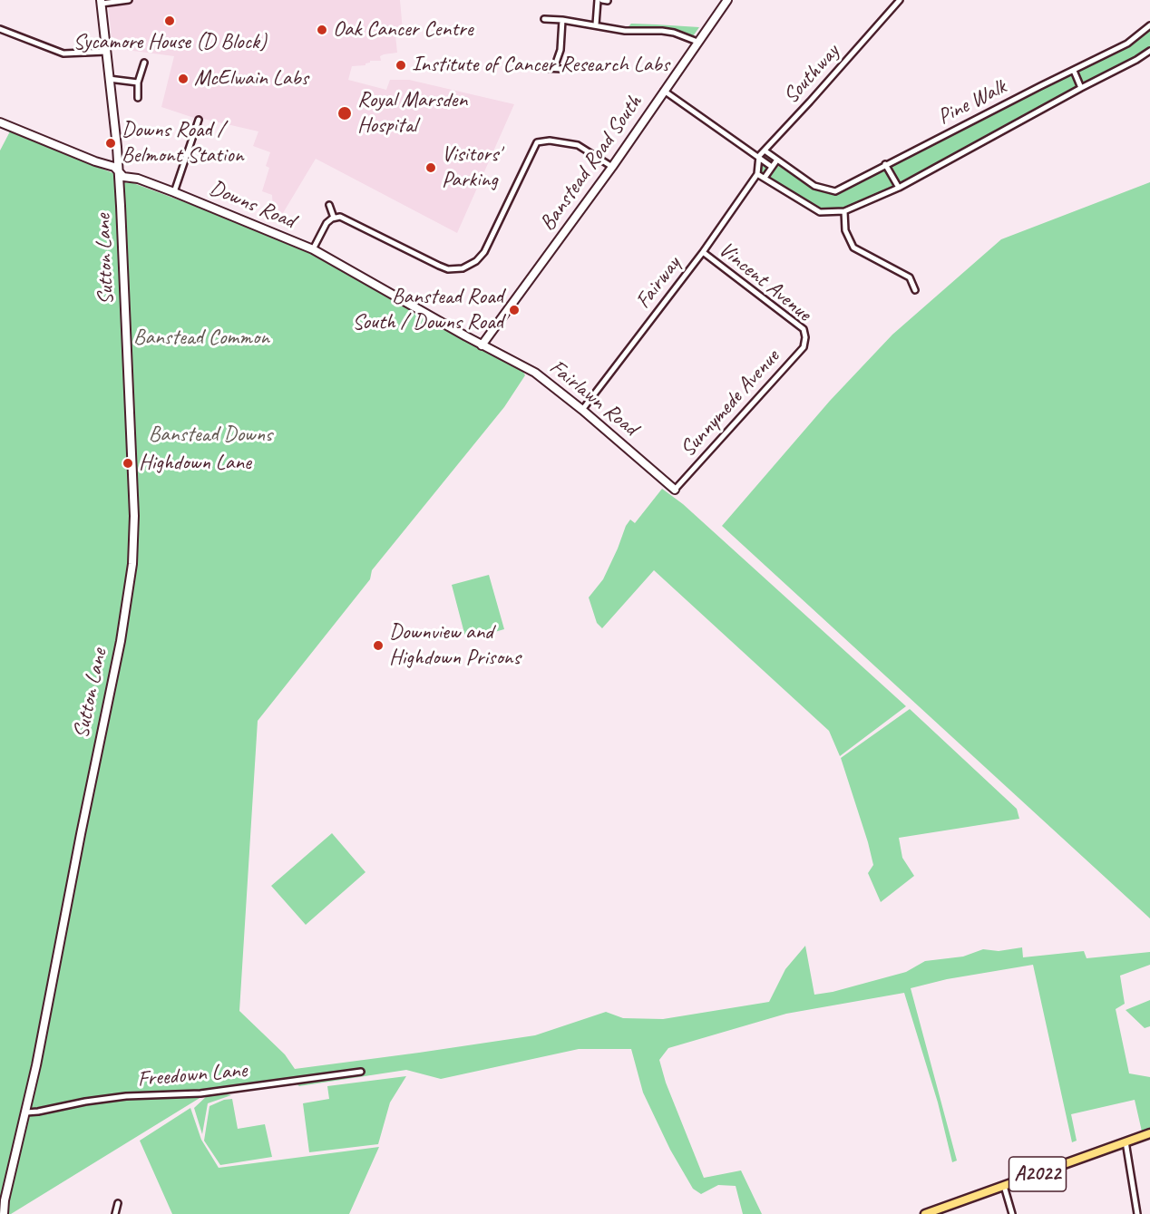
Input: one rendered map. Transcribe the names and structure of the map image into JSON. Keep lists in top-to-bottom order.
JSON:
{
  "streets": {
    "main road": [
      "Banstead Road South",
      "Downs Road",
      "Sutton Lane",
      "Fairlawn Road",
      "A2022"
    ],
    "street": [
      "Southway",
      "Pine Walk",
      "Vincent Avenue",
      "Fairway",
      "Sunnymede Avenue",
      "Freedown Lane"
    ]
  },
  "crossings": [
    ["Southway", "Pine Walk"],
    ["Pine Walk", "Fairway"],
    ["Banstead Road South", "Downs Road"],
    ["Banstead Road South", "Fairlawn Road"],
    ["Downs Road", "Sutton Lane"],
    ["Downs Road", "Fairlawn Road"],
    ["Sutton Lane", "Freedown Lane"],
    ["Vincent Avenue", "Fairway"],
    ["Vincent Avenue", "Sunnymede Avenue"],
    ["Fairway", "Fairlawn Road"],
    ["Fairlawn Road", "Sunnymede Avenue"]
  ],
  "parks": ["Banstead Common", "Banstead Downs"],
  "places": [
    "Sycamore House (D Block)",
    "Oak Cancer Centre",
    "Institute of Cancer Research Labs",
    "McElwain Labs",
    "Royal Marsden Hospital",
    "Downs Road / Belmont Station",
    "Visitors' Parking",
    "Banstead Road South / Downs Road",
    "Highdown Lane",
    "Downview and Highdown Prisons"
  ]
}
